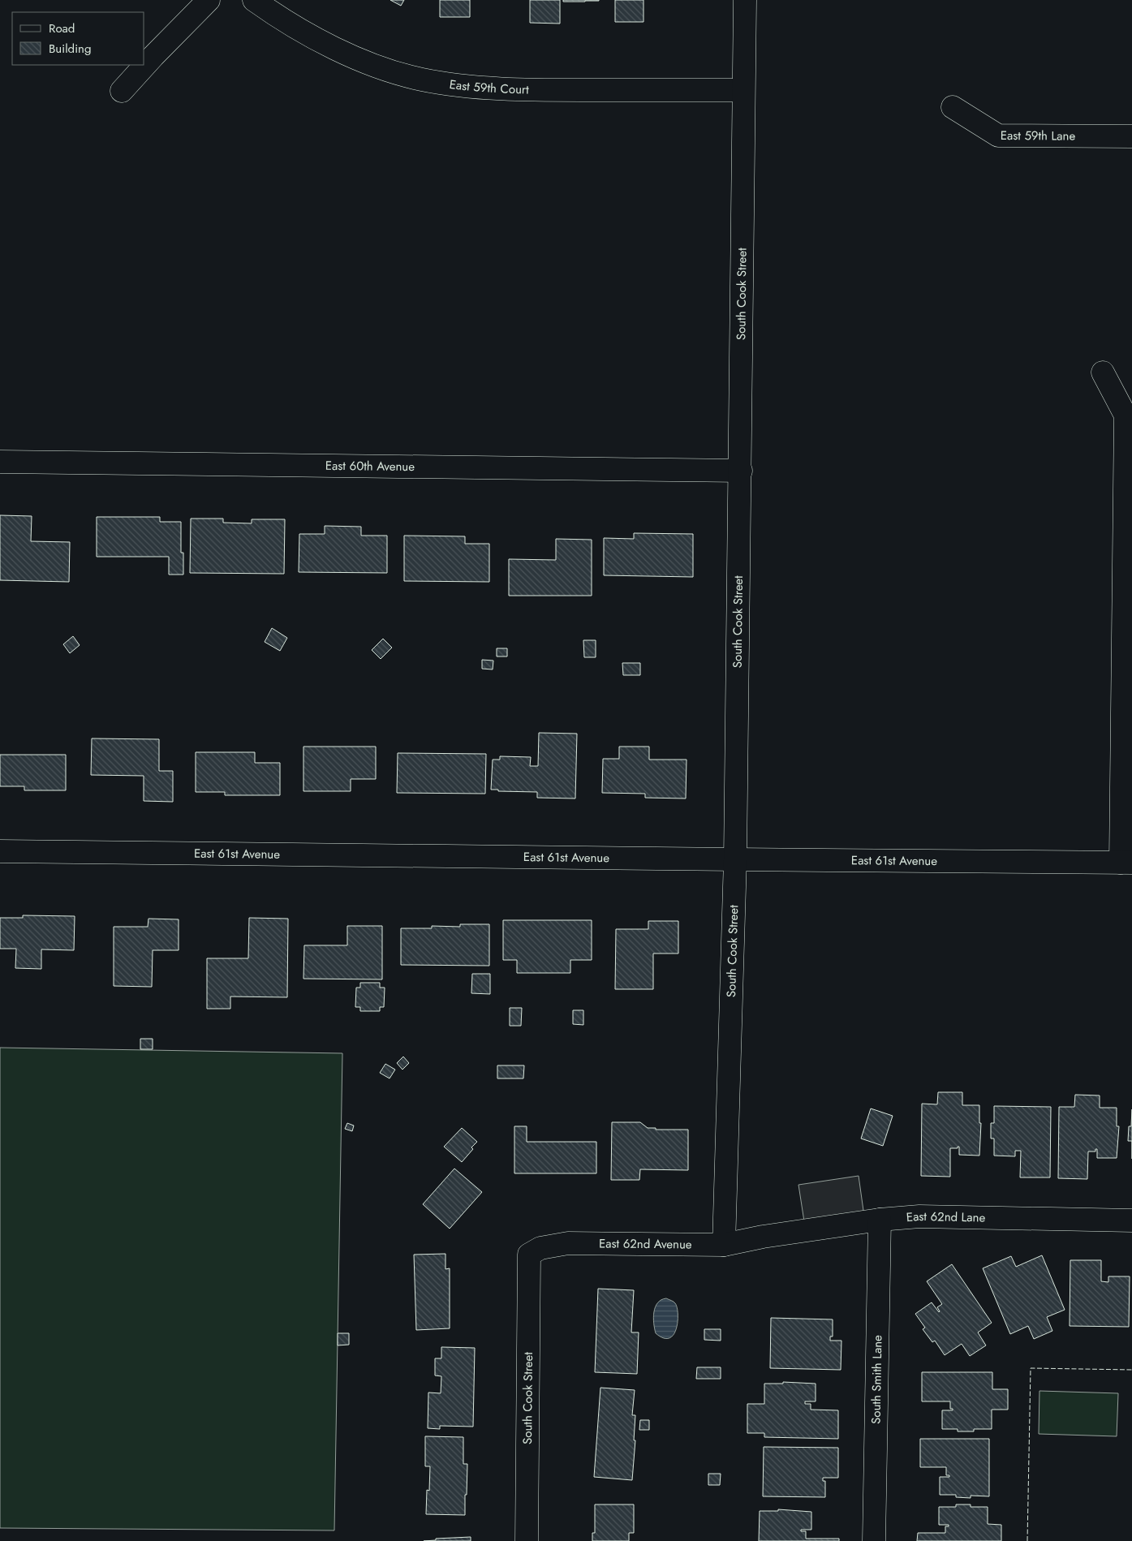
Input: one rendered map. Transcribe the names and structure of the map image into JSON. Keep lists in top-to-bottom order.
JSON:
{
  "streets": {
    "street": [
      "East 59th Court",
      "East 59th Lane",
      "South Cook Street",
      "East 60th Avenue",
      "East 61st Avenue",
      "East 62nd Lane",
      "East 62nd Avenue",
      "South Smith Lane"
    ]
  },
  "crossings": [
    ["East 59th Court", "South Cook Street"],
    ["South Cook Street", "East 60th Avenue"],
    ["South Cook Street", "East 61st Avenue"],
    ["South Cook Street", "East 62nd Avenue"],
    ["East 62nd Lane", "East 62nd Avenue"],
    ["East 62nd Lane", "South Smith Lane"]
  ],
  "legend": ["Road", "Building"]
}
